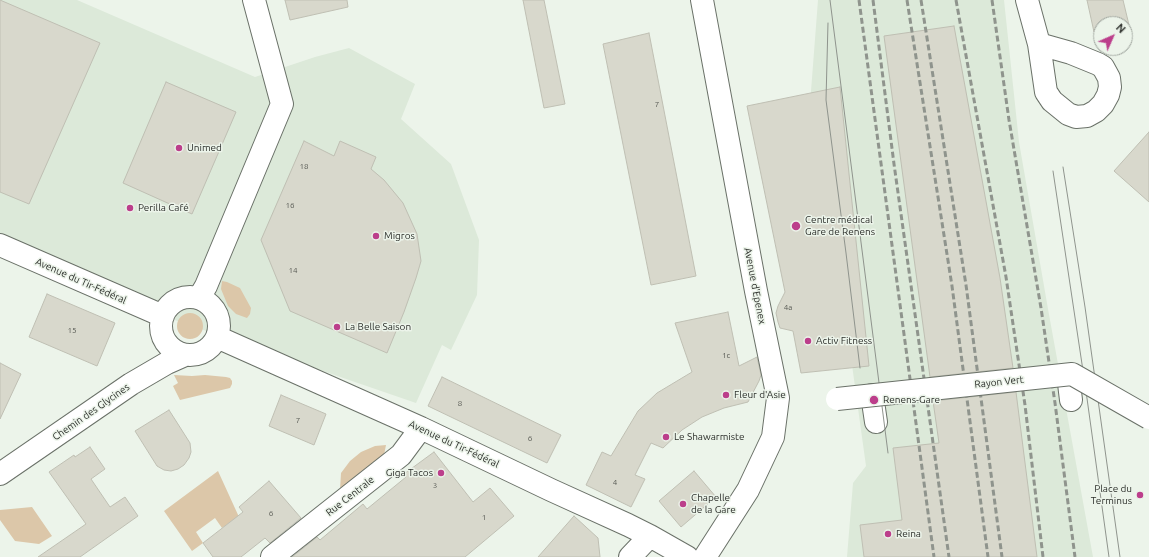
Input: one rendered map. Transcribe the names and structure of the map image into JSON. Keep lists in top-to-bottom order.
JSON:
{
  "streets": {
    "street": [
      "Avenue du Tir-Fédéral",
      "Avenue d'Epenex",
      "Rayon Vert",
      "Chemin des Glycines",
      "Rue Centrale"
    ]
  },
  "crossings": [
    ["Avenue du Tir-Fédéral", "Chemin des Glycines"],
    ["Avenue du Tir-Fédéral", "Rue Centrale"]
  ],
  "places": [
    "Unimed",
    "Perilla Café",
    "Centre médical Gare de Renens",
    "Migros",
    "La Belle Saison",
    "Activ Fitness",
    "Fleur d'Asie",
    "Renens-Gare",
    "Le Shawarmiste",
    "Giga Tacos",
    "Place du Terminus",
    "Chapelle de la Gare",
    "Reina"
  ],
  "house_numbers": [
    "7",
    "18",
    "16",
    "14",
    "4a",
    "15",
    "1c",
    "8",
    "7",
    "6",
    "4",
    "3",
    "6",
    "1"
  ],
  "north": "top right"
}
